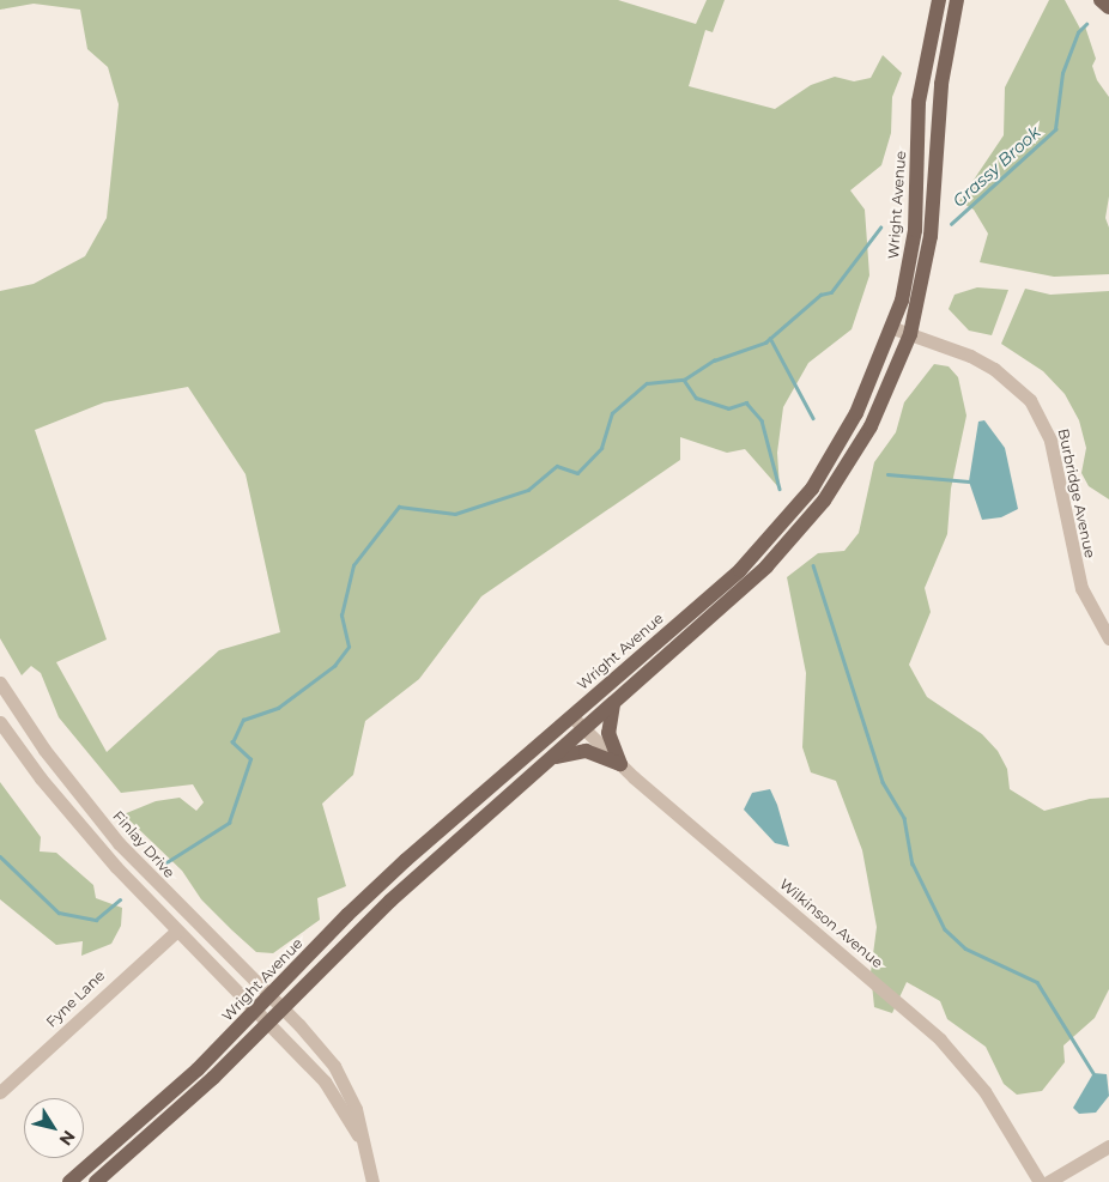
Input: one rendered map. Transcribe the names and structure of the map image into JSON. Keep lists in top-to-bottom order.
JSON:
{
  "streets": {
    "main road": ["Wright Avenue"],
    "street": [
      "Burbridge Avenue",
      "Finlay Drive",
      "Wilkinson Avenue",
      "Fyne Lane"
    ]
  },
  "crossings": [
    ["Wright Avenue", "Burbridge Avenue"],
    ["Wright Avenue", "Finlay Drive"],
    ["Wright Avenue", "Wilkinson Avenue"]
  ],
  "water": ["Grassy Brook"],
  "north": "bottom right"
}
